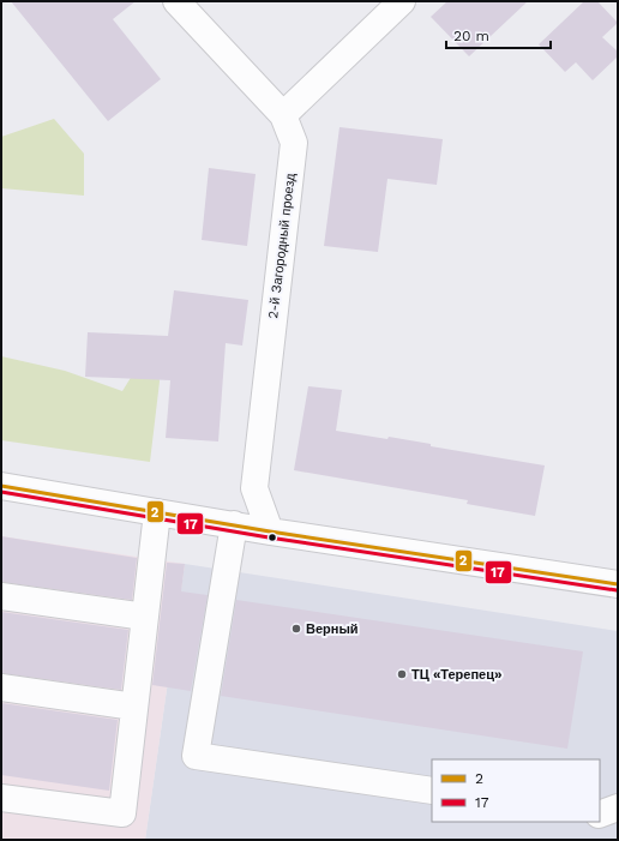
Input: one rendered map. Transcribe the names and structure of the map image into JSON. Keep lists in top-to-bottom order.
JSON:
{
  "streets": {
    "street": ["2-й Загородный проезд"]
  },
  "places": ["Верный", "ТЦ «Терепец»"],
  "lines": ["transit line 2", "transit line 17"],
  "legend": ["2", "17"],
  "scale_bar": "20 m"
}
